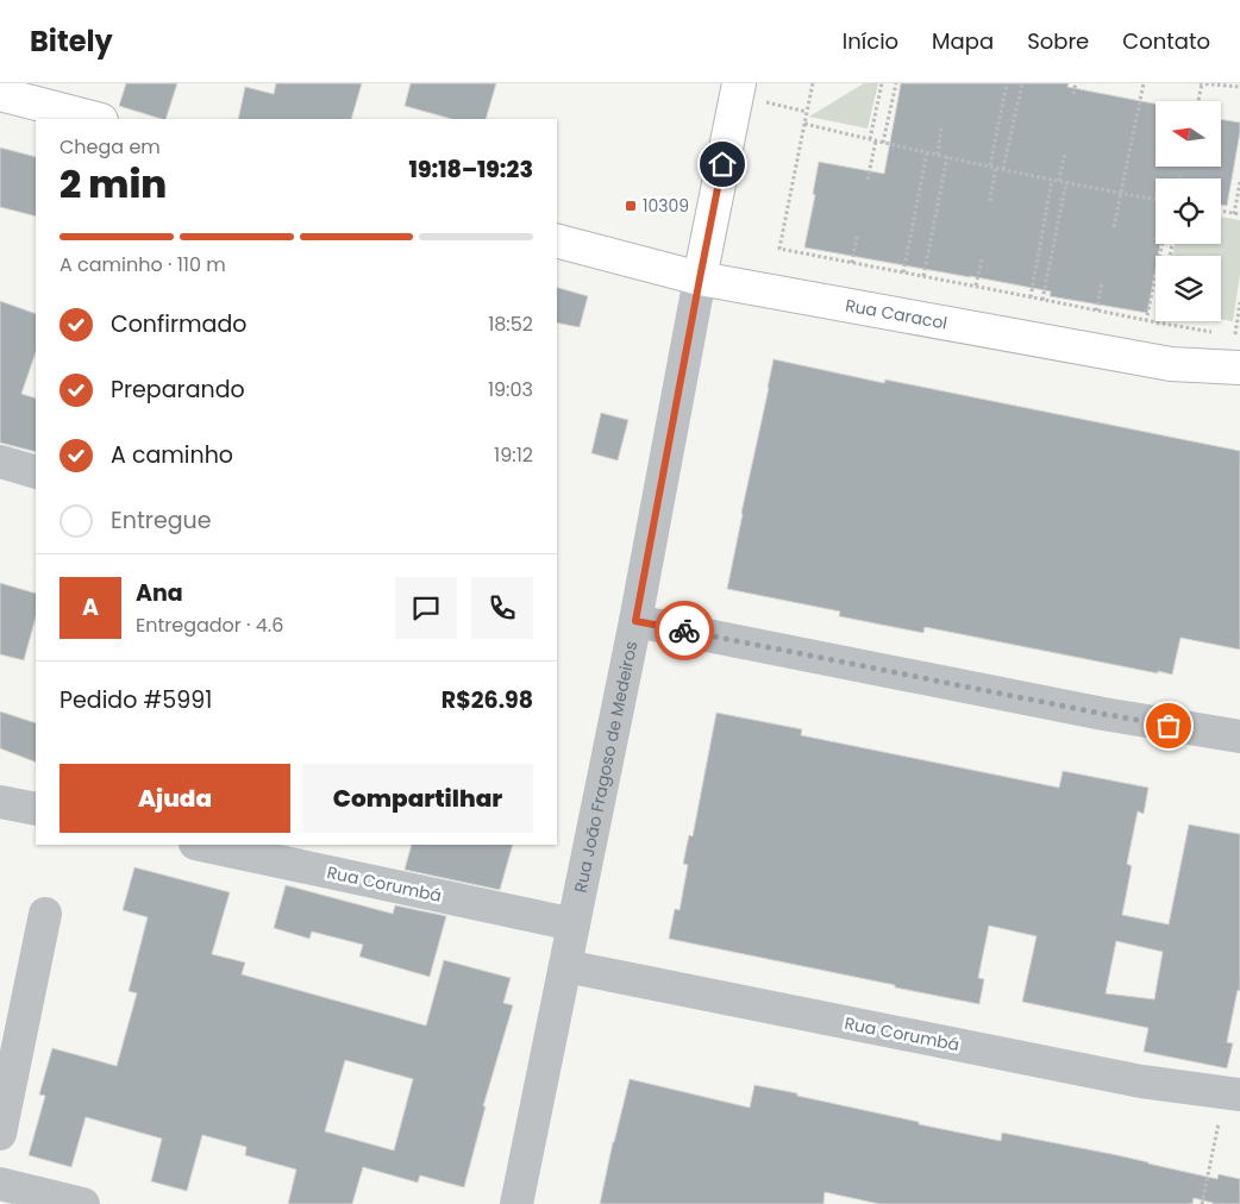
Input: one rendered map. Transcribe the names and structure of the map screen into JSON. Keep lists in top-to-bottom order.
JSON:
{
  "streets": {
    "street": ["Rua Caracol", "Rua João Fragoso de Medeiros", "Rua Corumbá"]
  },
  "crossings": [
    ["Rua Caracol", "Rua João Fragoso de Medeiros"],
    ["Rua João Fragoso de Medeiros", "Rua Corumbá"]
  ],
  "places": {
    "transit": ["10309"]
  },
  "north": "left",
  "page": {
    "header": "Bitely",
    "nav": [
      "Início",
      "Mapa",
      "Sobre",
      "Contato"
    ],
    "heading": ["2 min", "Chega em", "19:18–19:23"],
    "panel": [
      "Ana",
      "Entregador · 4.6",
      "Pedido #5991",
      "R$26.98"
    ],
    "bar": "A caminho · 110 m",
    "list": [
      ["Confirmado", "18:52"],
      ["Preparando", "19:03"],
      ["A caminho", "19:12"],
      "Entregue"
    ],
    "round": "A",
    "buttons": ["Ajuda", "Compartilhar"]
  }
}
